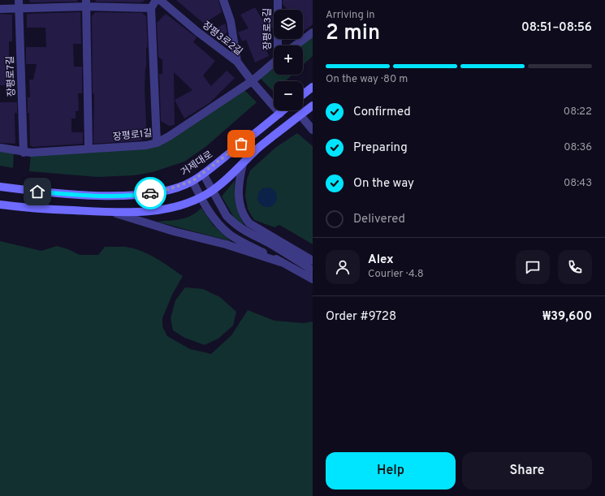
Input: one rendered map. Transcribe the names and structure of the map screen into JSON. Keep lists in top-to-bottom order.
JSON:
{
  "streets": {
    "main road": ["거제대로"],
    "street": [
      "장평로3길",
      "장평3로2길",
      "장평로7길",
      "장평로1길"
    ]
  },
  "crossings": [
    ["장평3로2길", "장평로1길"],
    ["장평3로2길", "거제대로"],
    ["장평로7길", "장평로1길"]
  ],
  "page": {
    "heading": ["2 min", "Arriving in", "08:51–08:56"],
    "panel": [
      "Alex",
      "Courier · 4.8",
      "Order #9728",
      "₩39,600"
    ],
    "map_buttons": ["+", "−"],
    "bar": "On the way · 80 m",
    "list": [
      ["Confirmed", "08:22"],
      ["Preparing", "08:36"],
      ["On the way", "08:43"],
      "Delivered"
    ],
    "buttons": ["Help", "Share"]
  }
}
